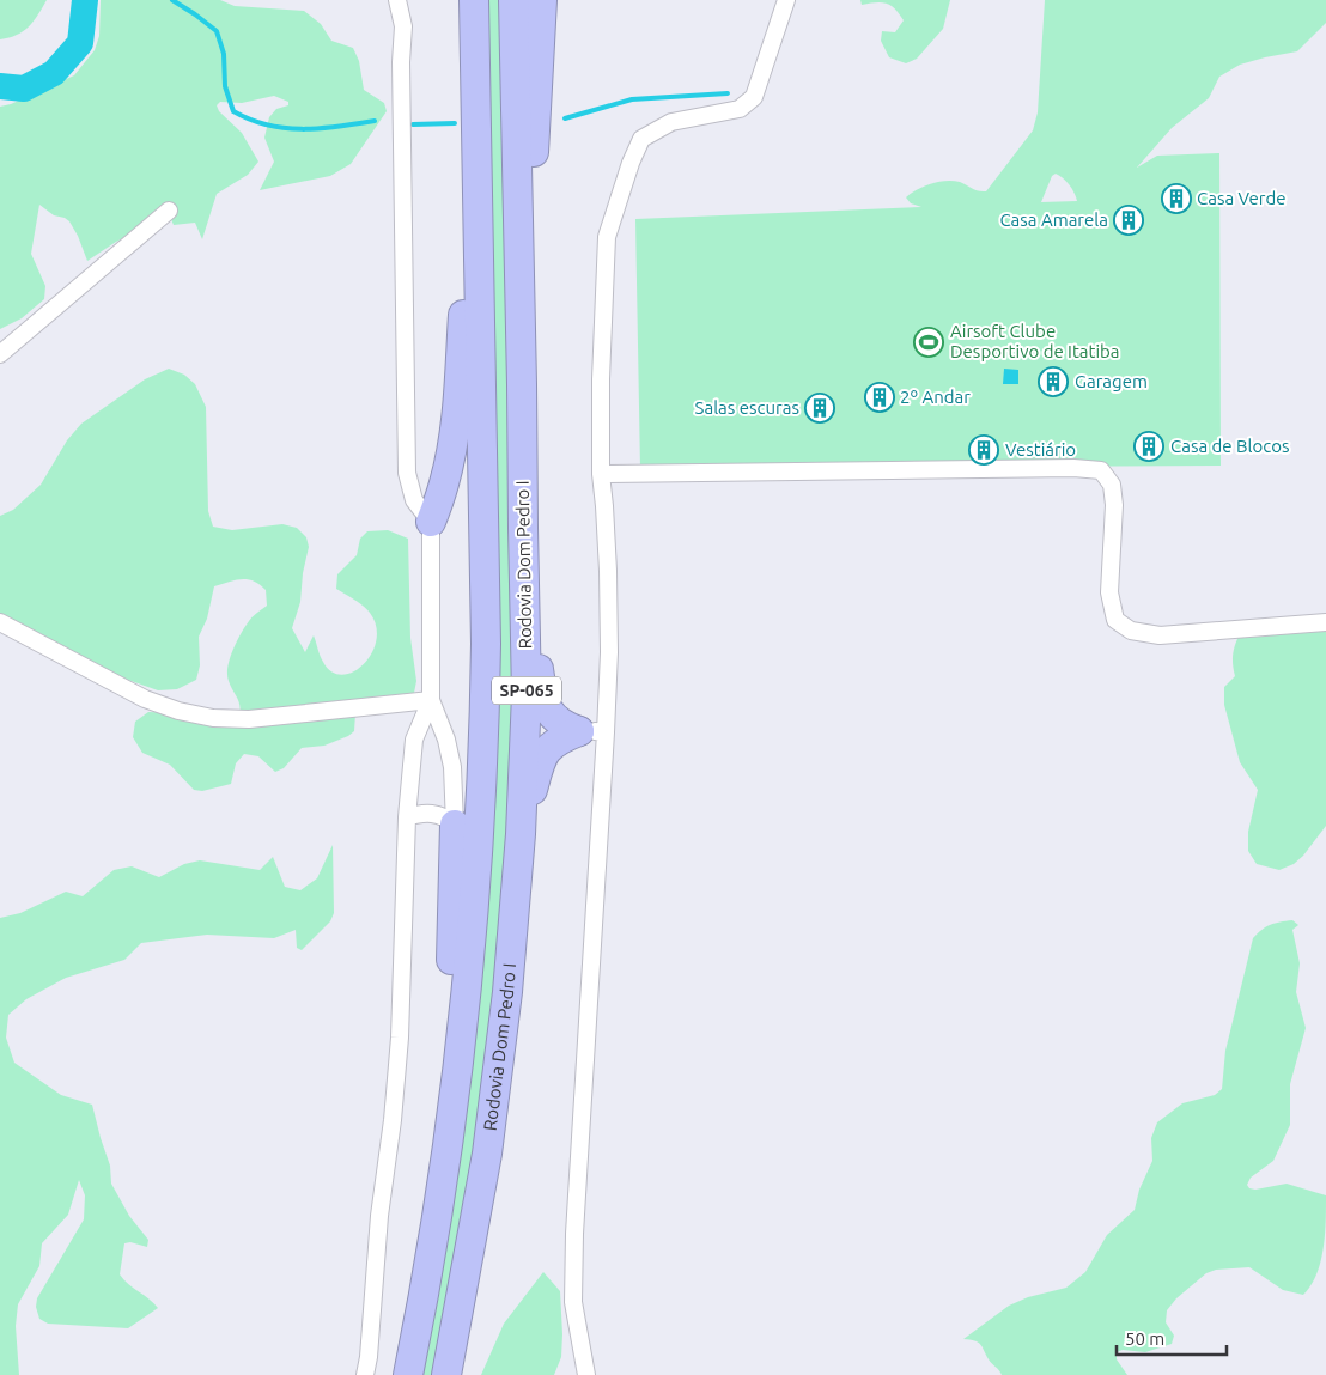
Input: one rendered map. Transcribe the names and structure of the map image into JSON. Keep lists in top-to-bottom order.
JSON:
{
  "streets": {
    "highway": ["Rodovia Dom Pedro I", "SP-065"]
  },
  "places": {
    "building": [
      "Casa Verde",
      "Casa Amarela",
      "Garagem",
      "2º Andar",
      "Salas escuras",
      "Casa de Blocos",
      "Vestiário"
    ],
    "sports": ["Airsoft Clube Desportivo de Itatiba"]
  },
  "scale_bar": "50 m"
}
